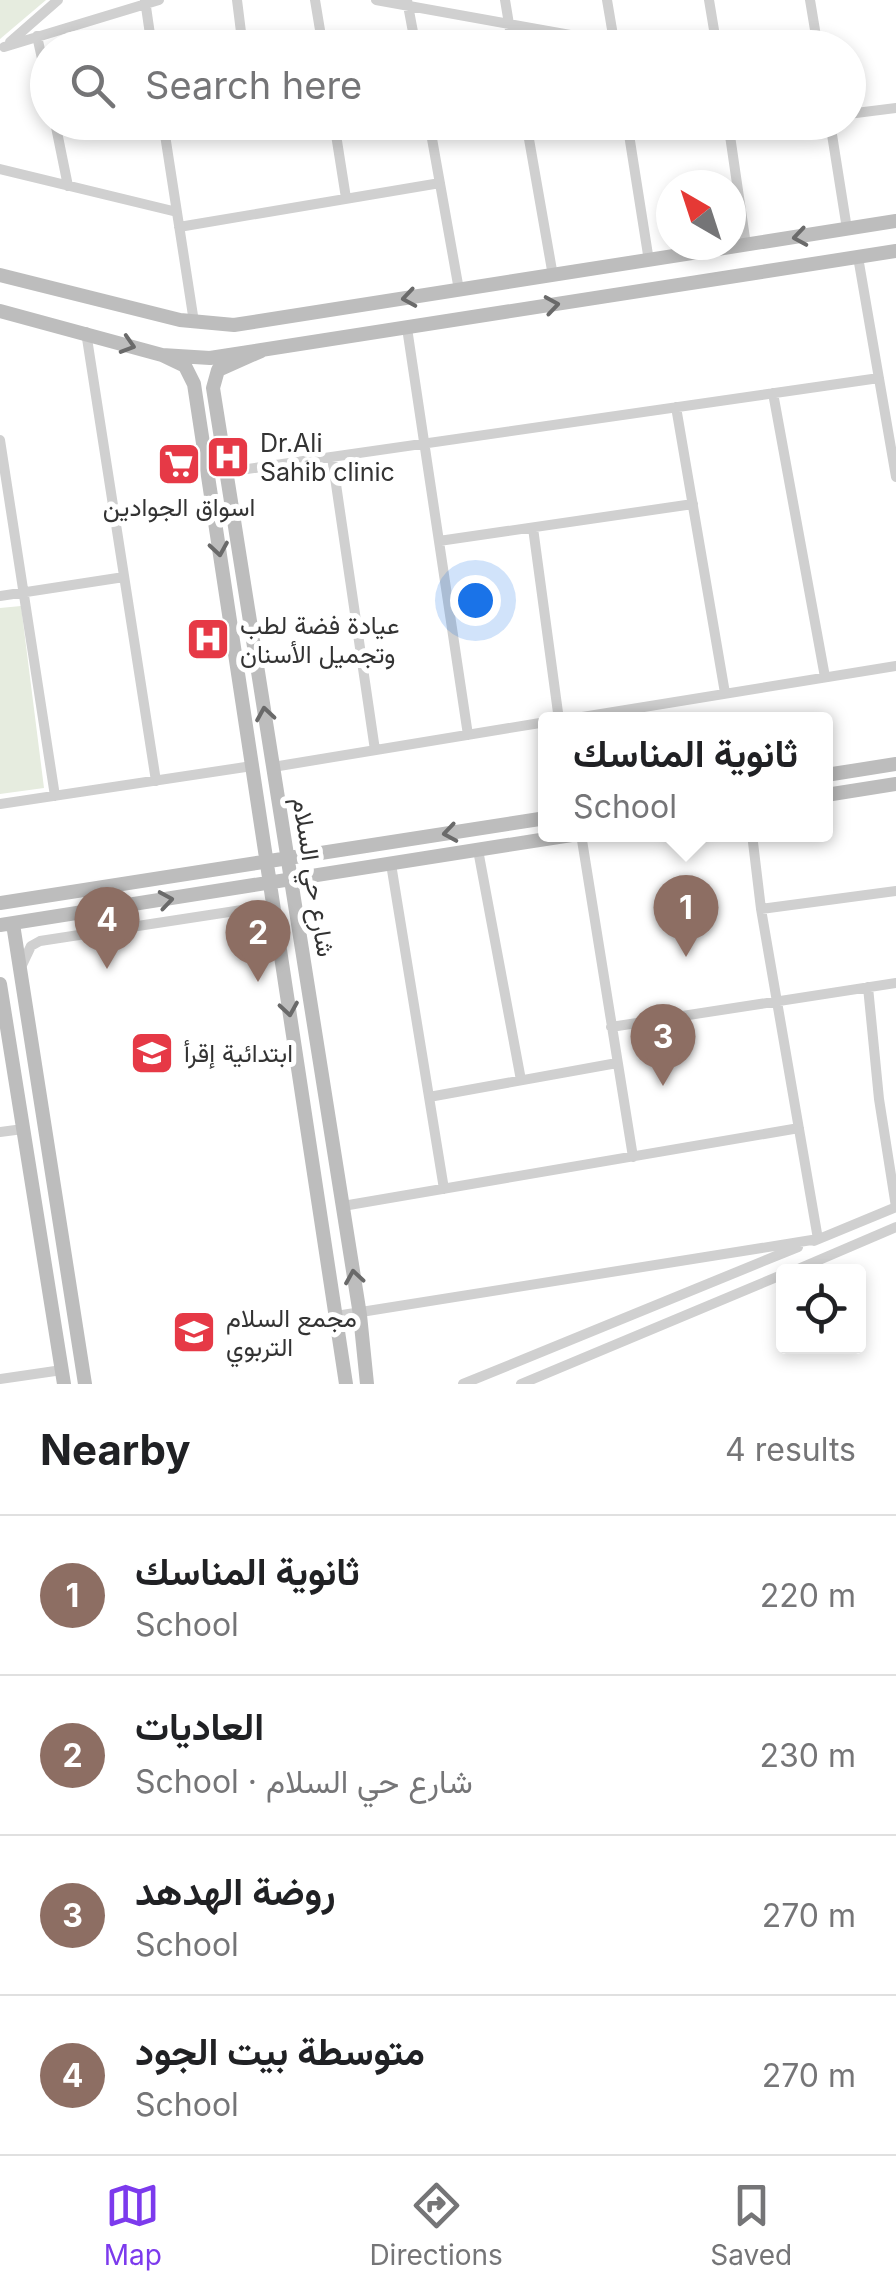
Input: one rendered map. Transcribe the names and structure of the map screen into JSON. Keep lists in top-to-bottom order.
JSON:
{
  "streets": {
    "main road": ["شارع حي السلام"]
  },
  "places": {
    "hospital": ["Dr.Ali Sahib clinic", "عيادة فضة لطب وتجميل الأسنان"],
    "supermarket": ["اسواق الجوادين"],
    "school or university": ["ابتدائية إقرأ", "مجمع السلام التربوي"]
  },
  "north": "top left",
  "page": {
    "search": "Search here",
    "popup": ["ثانوية المناسك", "School"],
    "pins": [
      "1",
      "4",
      "2",
      "3"
    ],
    "heading": ["Nearby", "4 results"],
    "list": [
      {
        "mark": "1",
        "name": "ثانوية المناسك",
        "note": "School",
        "value": "220 m"
      },
      {
        "mark": "2",
        "name": "العاديات",
        "note": "School · شارع حي السلام",
        "value": "230 m"
      },
      {
        "mark": "3",
        "name": "روضة الهدهد",
        "note": "School",
        "value": "270 m"
      },
      {
        "mark": "4",
        "name": "متوسطة بيت الجود",
        "note": "School",
        "value": "270 m"
      }
    ],
    "nav": ["Map", "Directions", "Saved"]
  }
}
